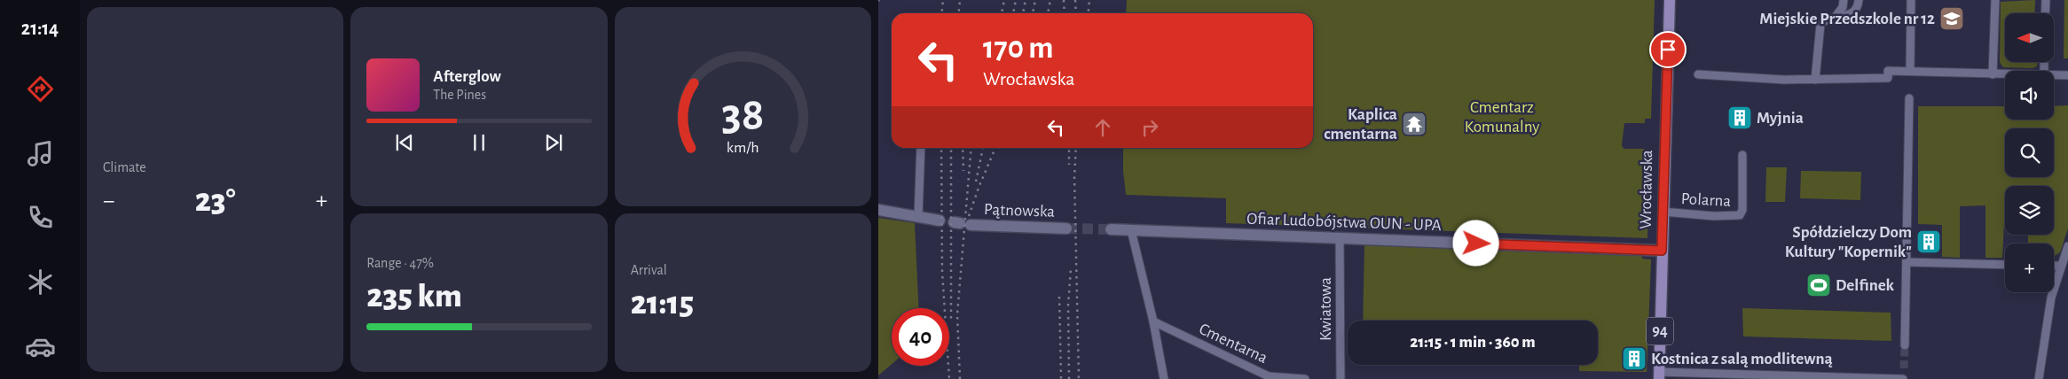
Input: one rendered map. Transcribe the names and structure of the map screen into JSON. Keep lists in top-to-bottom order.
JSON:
{
  "streets": {
    "main road": ["Wrocławska", "94"],
    "street": [
      "Polarna",
      "Pątnowska",
      "Ofiar Ludobójstwa OUN - UPA",
      "Kwiatowa",
      "Cmentarna"
    ]
  },
  "crossings": [
    ["Wrocławska", "Polarna"],
    ["Wrocławska", "Ofiar Ludobójstwa OUN - UPA"],
    ["Ofiar Ludobójstwa OUN - UPA", "Kwiatowa"]
  ],
  "parks": ["Cmentarz Komunalny"],
  "places": {
    "school or university": ["Miejskie Przedszkole nr 12"],
    "building": ["Myjnia", "Spółdzielczy Dom Kultury \"Kopernik\"", "Kostnica z salą modlitewną"],
    "temple": ["Kaplica cmentarna"],
    "sports": ["Delfinek"]
  },
  "north": "left",
  "page": {
    "tabs": "21:14",
    "tile": [
      "Climate",
      ["Range · 47%", "235 km"],
      ["Arrival", "21:15"]
    ],
    "map_buttons": "+",
    "turn": ["170 m", "Wrocławska"],
    "song": ["Afterglow", "The Pines"],
    "heat": ["−", "23°", "+"],
    "limit": "40",
    "trip": "21:15 · 1 min · 360 m",
    "gauge": ["38", "km/h"]
  }
}
